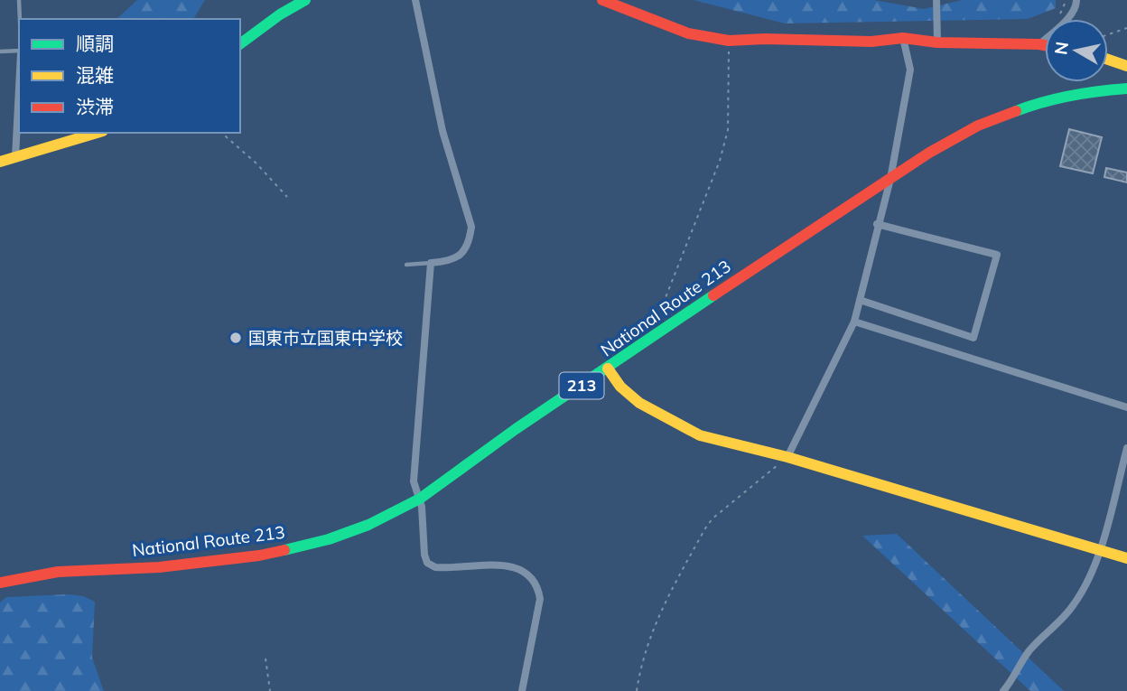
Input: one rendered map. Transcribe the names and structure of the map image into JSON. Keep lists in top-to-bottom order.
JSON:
{
  "streets": {
    "main road": ["National Route 213", "213"]
  },
  "places": ["国東市立国東中学校"],
  "legend": ["順調", "混雑", "渋滞"],
  "north": "left"
}
